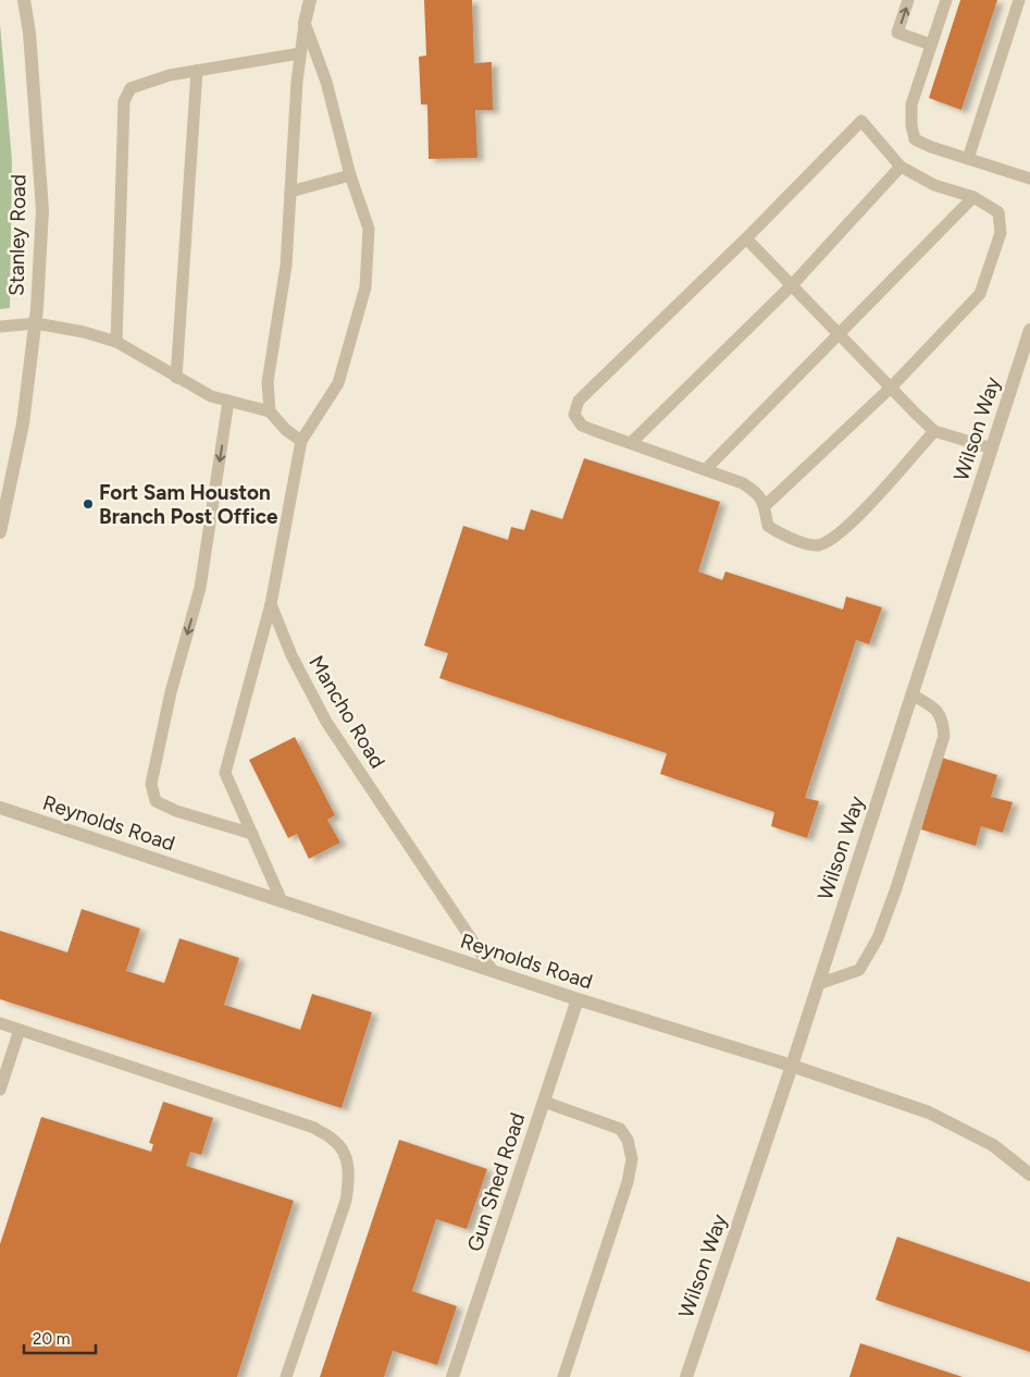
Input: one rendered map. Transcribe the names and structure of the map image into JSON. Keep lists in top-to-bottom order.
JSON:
{
  "streets": {
    "street": [
      "Stanley Road",
      "Wilson Way",
      "Reynolds Road",
      "Gun Shed Road"
    ],
    "lane": ["Mancho Road"]
  },
  "crossings": [
    ["Wilson Way", "Reynolds Road"],
    ["Mancho Road", "Reynolds Road"],
    ["Reynolds Road", "Gun Shed Road"]
  ],
  "places": ["Fort Sam Houston Branch Post Office"],
  "scale_bar": "20 m"
}
